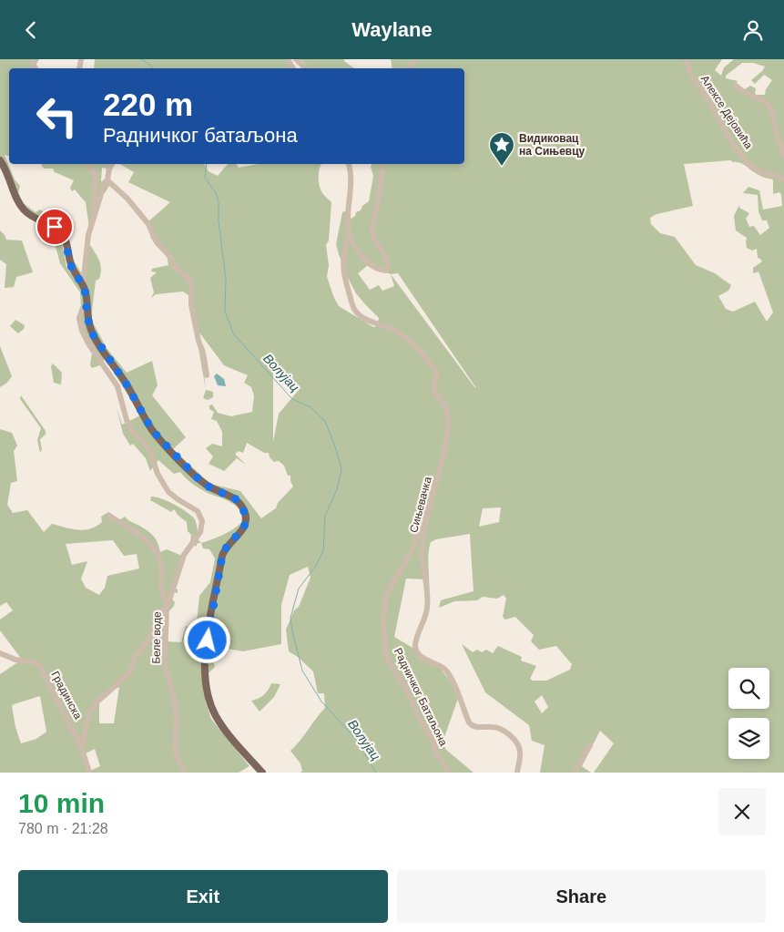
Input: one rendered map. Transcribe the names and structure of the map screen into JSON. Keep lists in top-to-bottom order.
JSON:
{
  "streets": {
    "street": [
      "Алексе Дејовића",
      "Сињевачка",
      "Беле воде",
      "Градинска",
      "Радничког Батаљона"
    ]
  },
  "crossings": [
    ["Сињевачка", "Радничког Батаљона"]
  ],
  "water": ["Волујац"],
  "places": {
    "place": ["Видиковац на Сињевцу"]
  },
  "page": {
    "header": "Waylane",
    "turn": ["220 m", "Радничког батаљона"],
    "heading": ["10 min", "780 m · 21:28"],
    "buttons": ["Exit", "Share"]
  }
}
